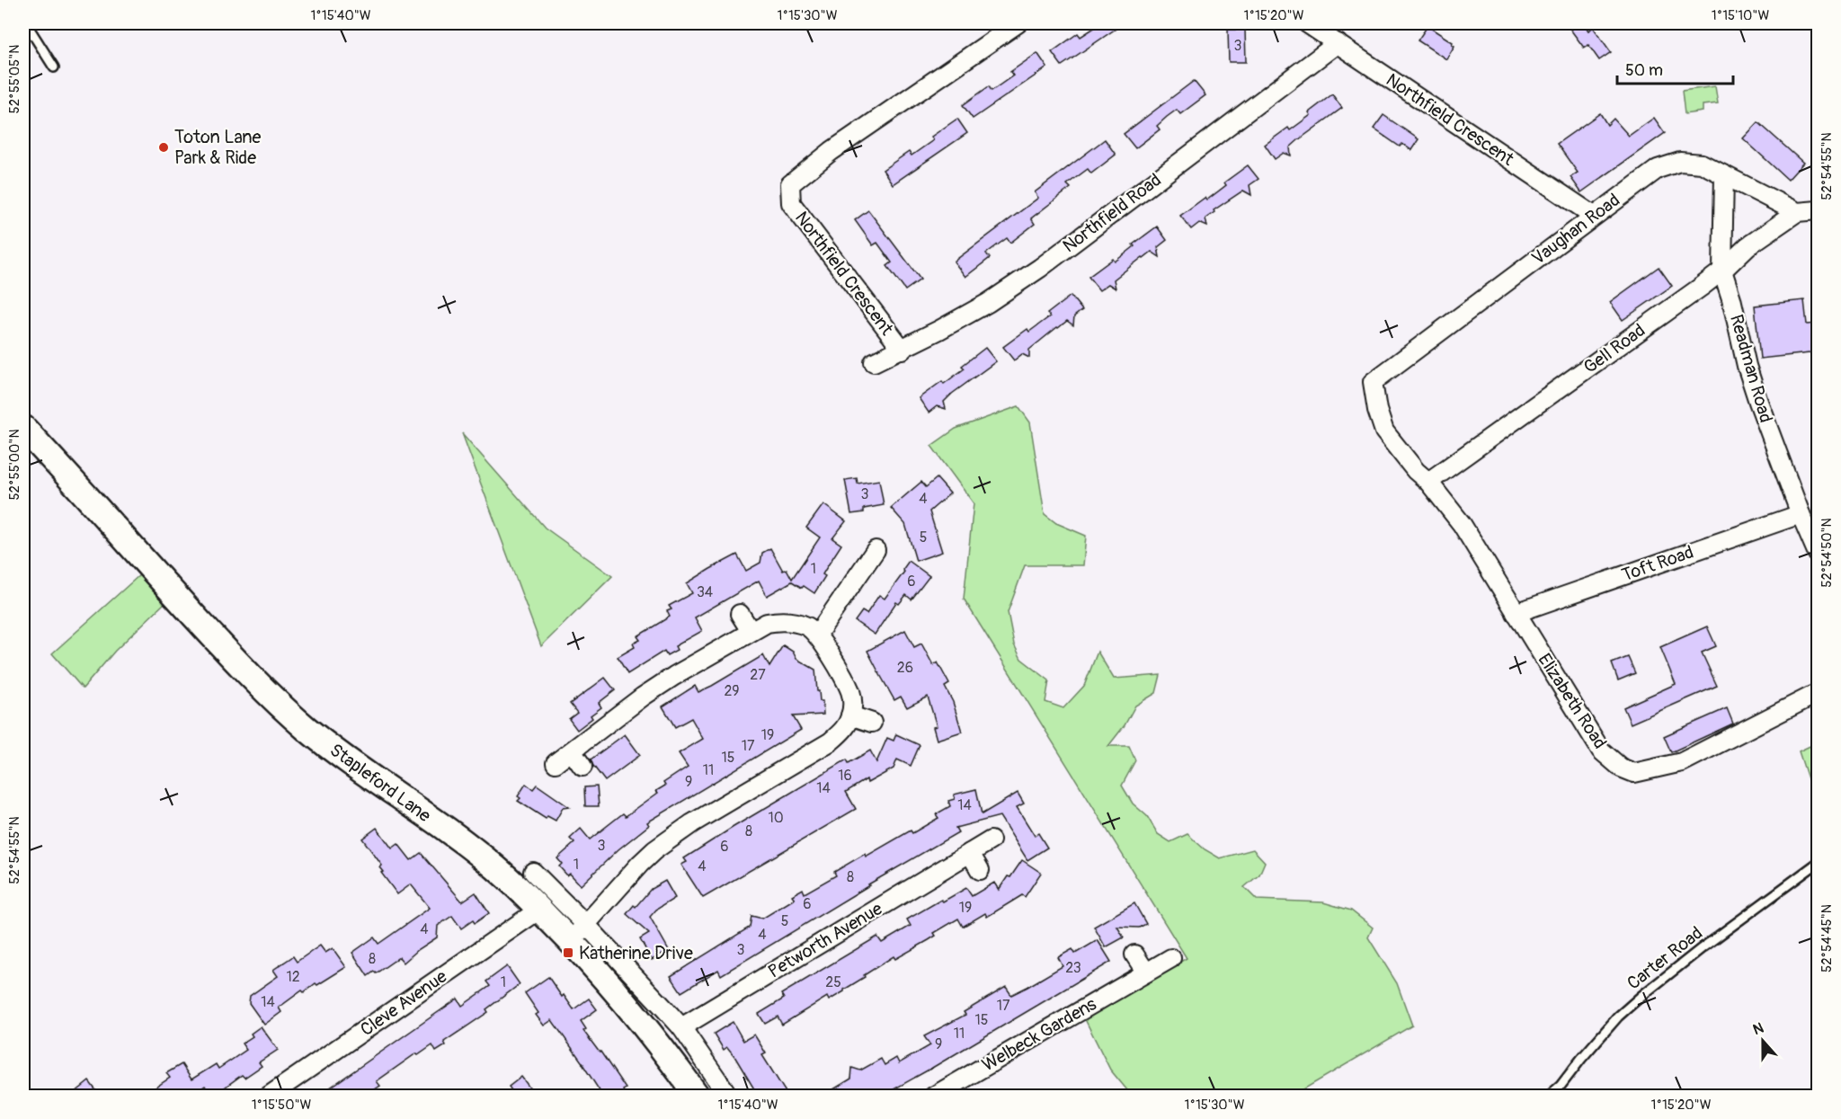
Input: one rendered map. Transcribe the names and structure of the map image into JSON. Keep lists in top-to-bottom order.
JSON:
{
  "streets": {
    "main road": ["Stapleford Lane"],
    "street": [
      "Northfield Crescent",
      "Northfield Road",
      "Vaughan Road",
      "Gell Road",
      "Readman Road",
      "Toft Road",
      "Elizabeth Road",
      "Petworth Avenue",
      "Cleve Avenue",
      "Welbeck Gardens"
    ],
    "lane": ["Carter Road"]
  },
  "crossings": [
    ["Northfield Crescent", "Northfield Road"],
    ["Northfield Crescent", "Vaughan Road"],
    ["Vaughan Road", "Gell Road"],
    ["Vaughan Road", "Readman Road"],
    ["Vaughan Road", "Elizabeth Road"],
    ["Gell Road", "Readman Road"],
    ["Gell Road", "Elizabeth Road"],
    ["Readman Road", "Toft Road"],
    ["Toft Road", "Elizabeth Road"],
    ["Stapleford Lane", "Petworth Avenue"],
    ["Stapleford Lane", "Cleve Avenue"]
  ],
  "places": {
    "other": ["Toton Lane Park & Ride"],
    "transit": ["Katherine Drive"]
  },
  "house_numbers": [
    "3",
    "3",
    "4",
    "5",
    "1",
    "6",
    "34",
    "26",
    "27",
    "29",
    "19",
    "17",
    "15",
    "11",
    "16",
    "9",
    "14",
    "14",
    "10",
    "8",
    "3",
    "6",
    "1",
    "4",
    "8",
    "6",
    "19",
    "5",
    "4",
    "4",
    "3",
    "8",
    "23",
    "12",
    "1",
    "25",
    "14",
    "17",
    "15",
    "11",
    "9"
  ],
  "scale_bar": "50 m",
  "north": "top",
  "coordinates": [
    "1°15'40\"W",
    "1°15'30\"W",
    "1°15'20\"W",
    "1°15'10\"W",
    "52°55'05\"N",
    "52°54'55\"N",
    "52°55'00\"N",
    "52°54'50\"N",
    "52°54'45\"N",
    "1°15'50\"W"
  ]
}
